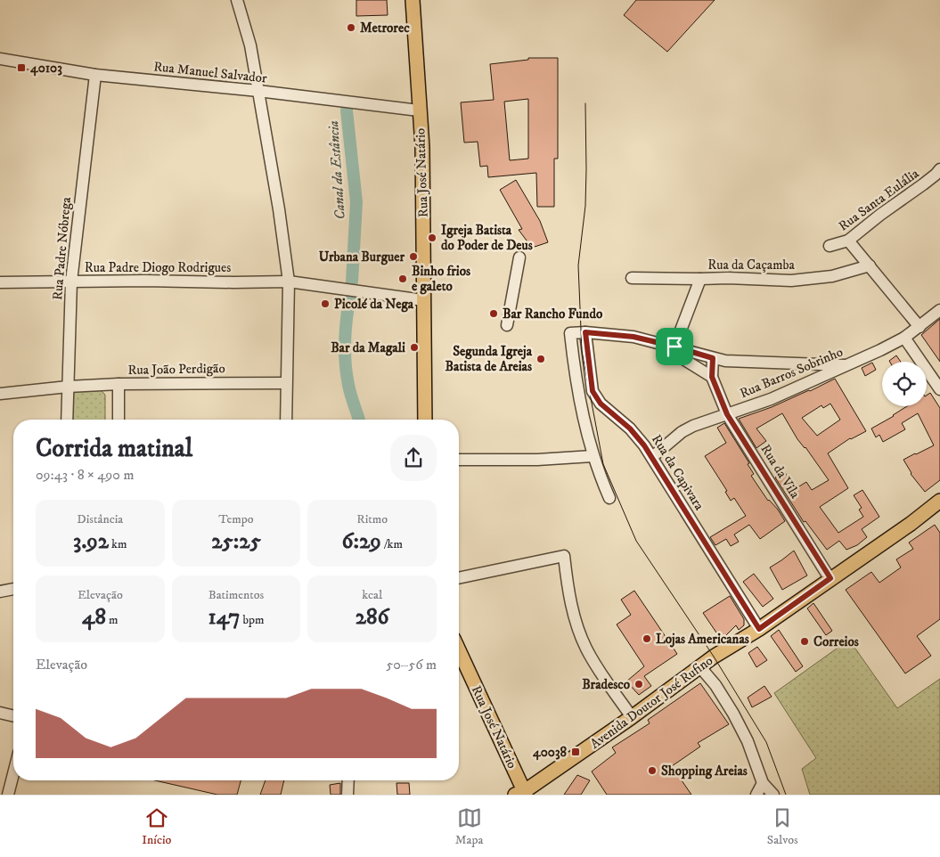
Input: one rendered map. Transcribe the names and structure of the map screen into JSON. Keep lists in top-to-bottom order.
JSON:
{
  "streets": {
    "main road": ["Rua José Natário", "Avenida Doutor José Rufino"],
    "street": [
      "Rua Manuel Salvador",
      "Rua Santa Eulália",
      "Rua Padre Nóbrega",
      "Rua da Caçamba",
      "Rua Padre Diogo Rodrigues",
      "Rua João Perdigão",
      "Rua Barros Sobrinho",
      "Rua da Vila",
      "Rua da Capivara"
    ]
  },
  "crossings": [
    ["Rua Manuel Salvador", "Rua José Natário"],
    ["Rua Manuel Salvador", "Rua Padre Nóbrega"],
    ["Rua José Natário", "Rua Padre Diogo Rodrigues"],
    ["Rua José Natário", "Avenida Doutor José Rufino"],
    ["Rua Padre Nóbrega", "Rua Padre Diogo Rodrigues"],
    ["Rua Padre Nóbrega", "Rua João Perdigão"],
    ["Rua Barros Sobrinho", "Rua da Vila"],
    ["Rua Barros Sobrinho", "Rua da Capivara"],
    ["Rua da Vila", "Avenida Doutor José Rufino"],
    ["Rua da Capivara", "Avenida Doutor José Rufino"]
  ],
  "water": ["Canal da Estância"],
  "places": {
    "other": [
      "Metrorec",
      "Igreja Batista do Poder de Deus",
      "Urbana Burguer",
      "Binho frios e galeto",
      "Picolé da Nega",
      "Bar Rancho Fundo",
      "Bar da Magali",
      "Segunda Igreja Batista de Areias",
      "Lojas Americanas",
      "Correios",
      "Bradesco",
      "Shopping Areias"
    ],
    "transit": ["40103", "40038"]
  },
  "page": {
    "heading": ["Corrida matinal", "09:43 · 8 × 490 m"],
    "stats": [
      ["Distância", "3.92 km"],
      ["Tempo", "25:25"],
      ["Ritmo", "6:29 /km"],
      ["Elevação", "48 m"],
      ["Batimentos", "147 bpm"],
      ["kcal", "286"]
    ],
    "chart": ["Elevação", "50–56 m"],
    "tabs": ["Início", "Mapa", "Salvos"]
  }
}
